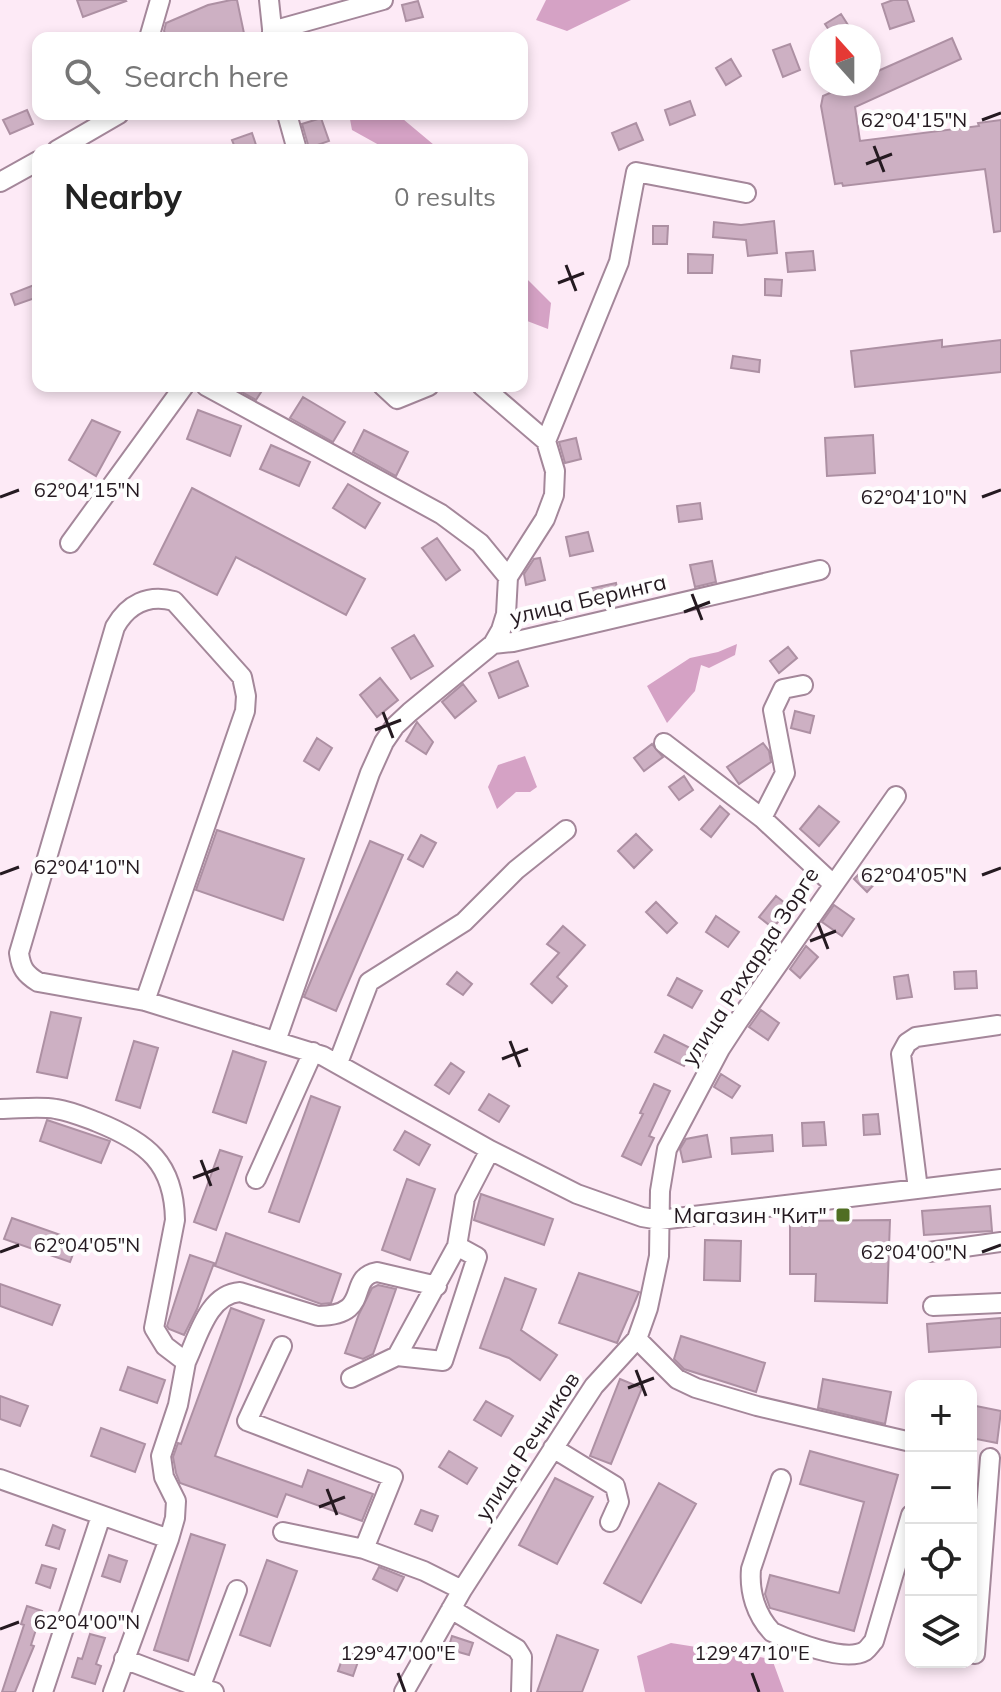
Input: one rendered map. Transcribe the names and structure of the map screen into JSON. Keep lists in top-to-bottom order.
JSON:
{
  "streets": {
    "street": ["улица Беринга", "улица Рихарда Зорге", "улица Речников"]
  },
  "crossings": [
    ["улица Рихарда Зорге", "улица Речников"]
  ],
  "places": {
    "transit": ["Магазин \"Кит\""]
  },
  "north": "top",
  "page": {
    "search": "Search here",
    "heading": ["Nearby", "0 results"],
    "map_buttons": ["+", "−"]
  },
  "coordinates": [
    "62°04'15\"N",
    "62°04'10\"N",
    "62°04'05\"N",
    "62°04'00\"N",
    "129°47'00\"E",
    "129°47'10\"E"
  ]
}
